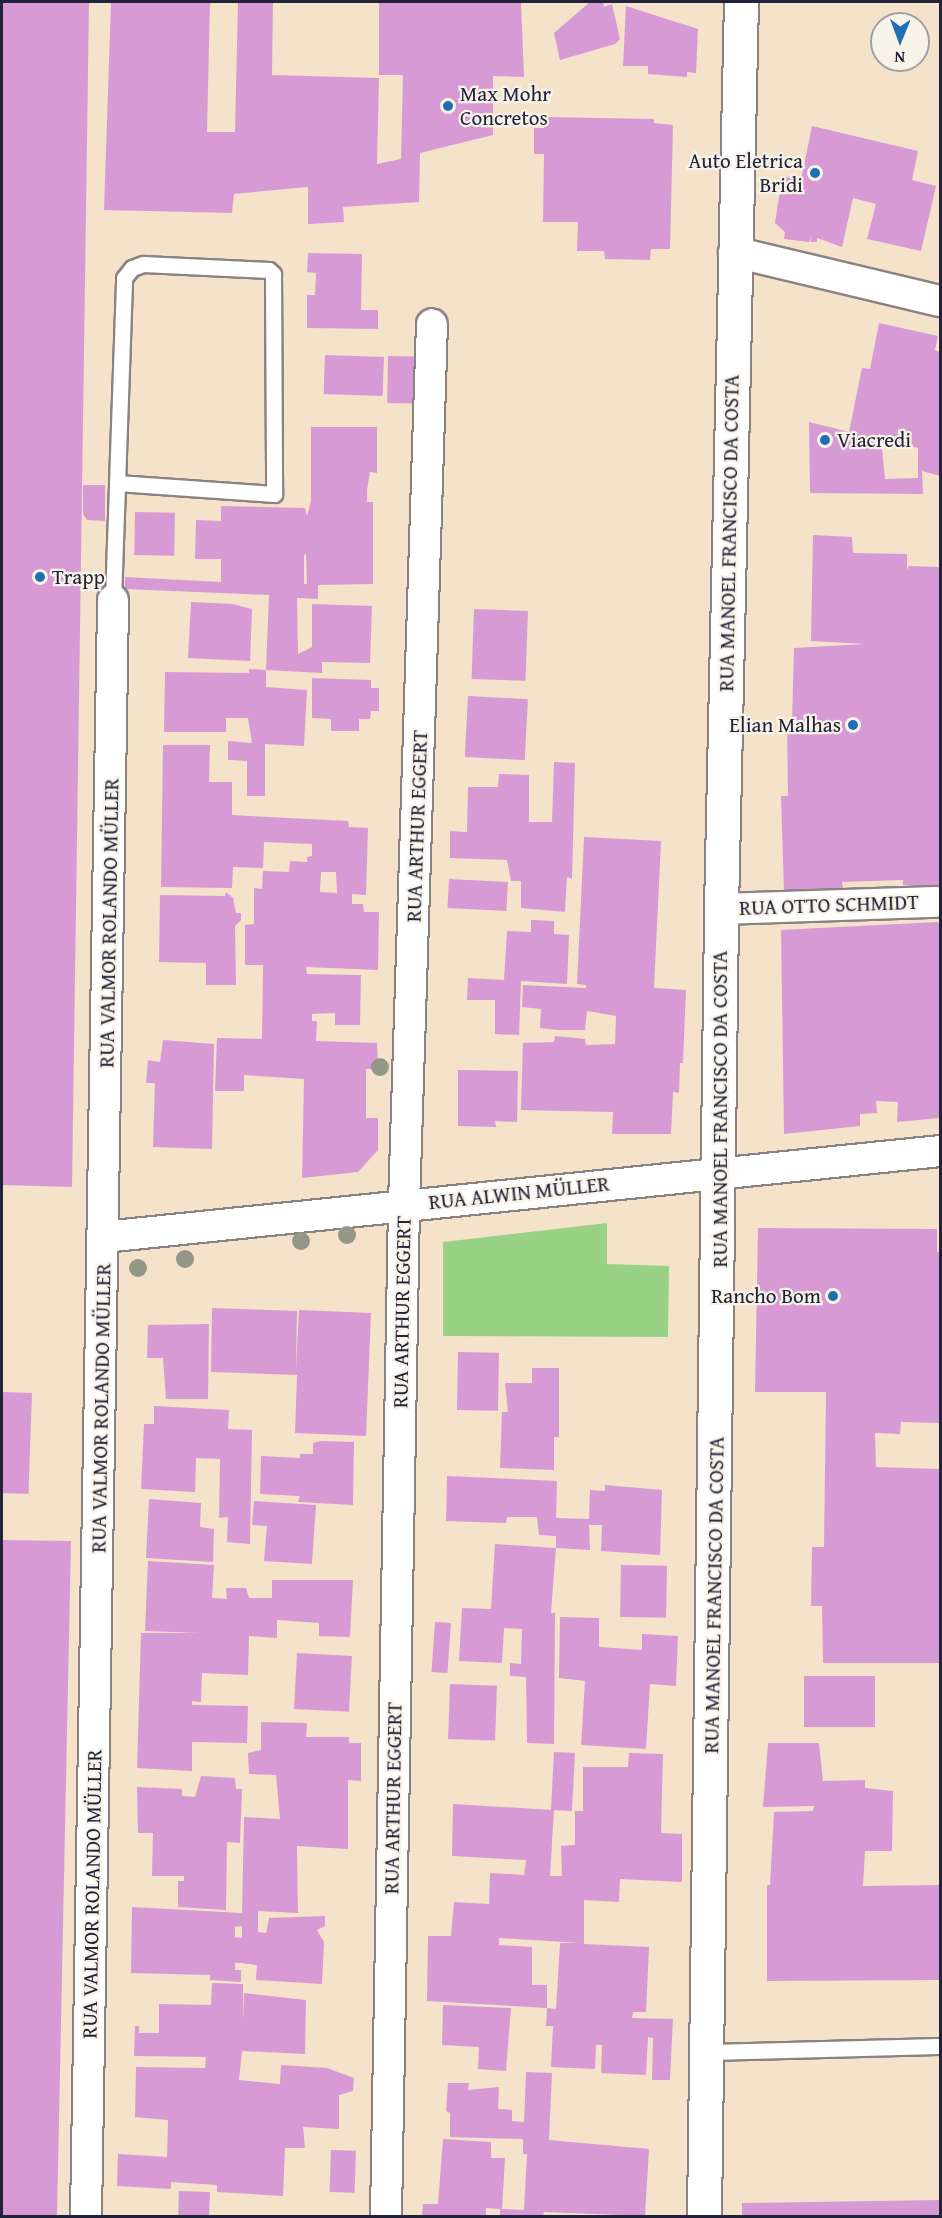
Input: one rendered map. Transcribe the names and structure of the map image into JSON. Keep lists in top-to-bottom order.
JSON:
{
  "streets": {
    "main road": ["RUA MANOEL FRANCISCO DA COSTA"],
    "street": [
      "RUA ARTHUR EGGERT",
      "RUA OTTO SCHMIDT",
      "RUA VALMOR ROLANDO MÜLLER",
      "RUA ALWIN MÜLLER"
    ]
  },
  "crossings": [
    ["RUA MANOEL FRANCISCO DA COSTA", "RUA OTTO SCHMIDT"],
    ["RUA MANOEL FRANCISCO DA COSTA", "RUA ALWIN MÜLLER"],
    ["RUA ARTHUR EGGERT", "RUA ALWIN MÜLLER"],
    ["RUA VALMOR ROLANDO MÜLLER", "RUA ALWIN MÜLLER"]
  ],
  "places": [
    "Max Mohr Concretos",
    "Auto Eletrica Bridi",
    "Viacredi",
    "Trapp",
    "Elian Malhas",
    "Rancho Bom"
  ],
  "north": "bottom"
}
